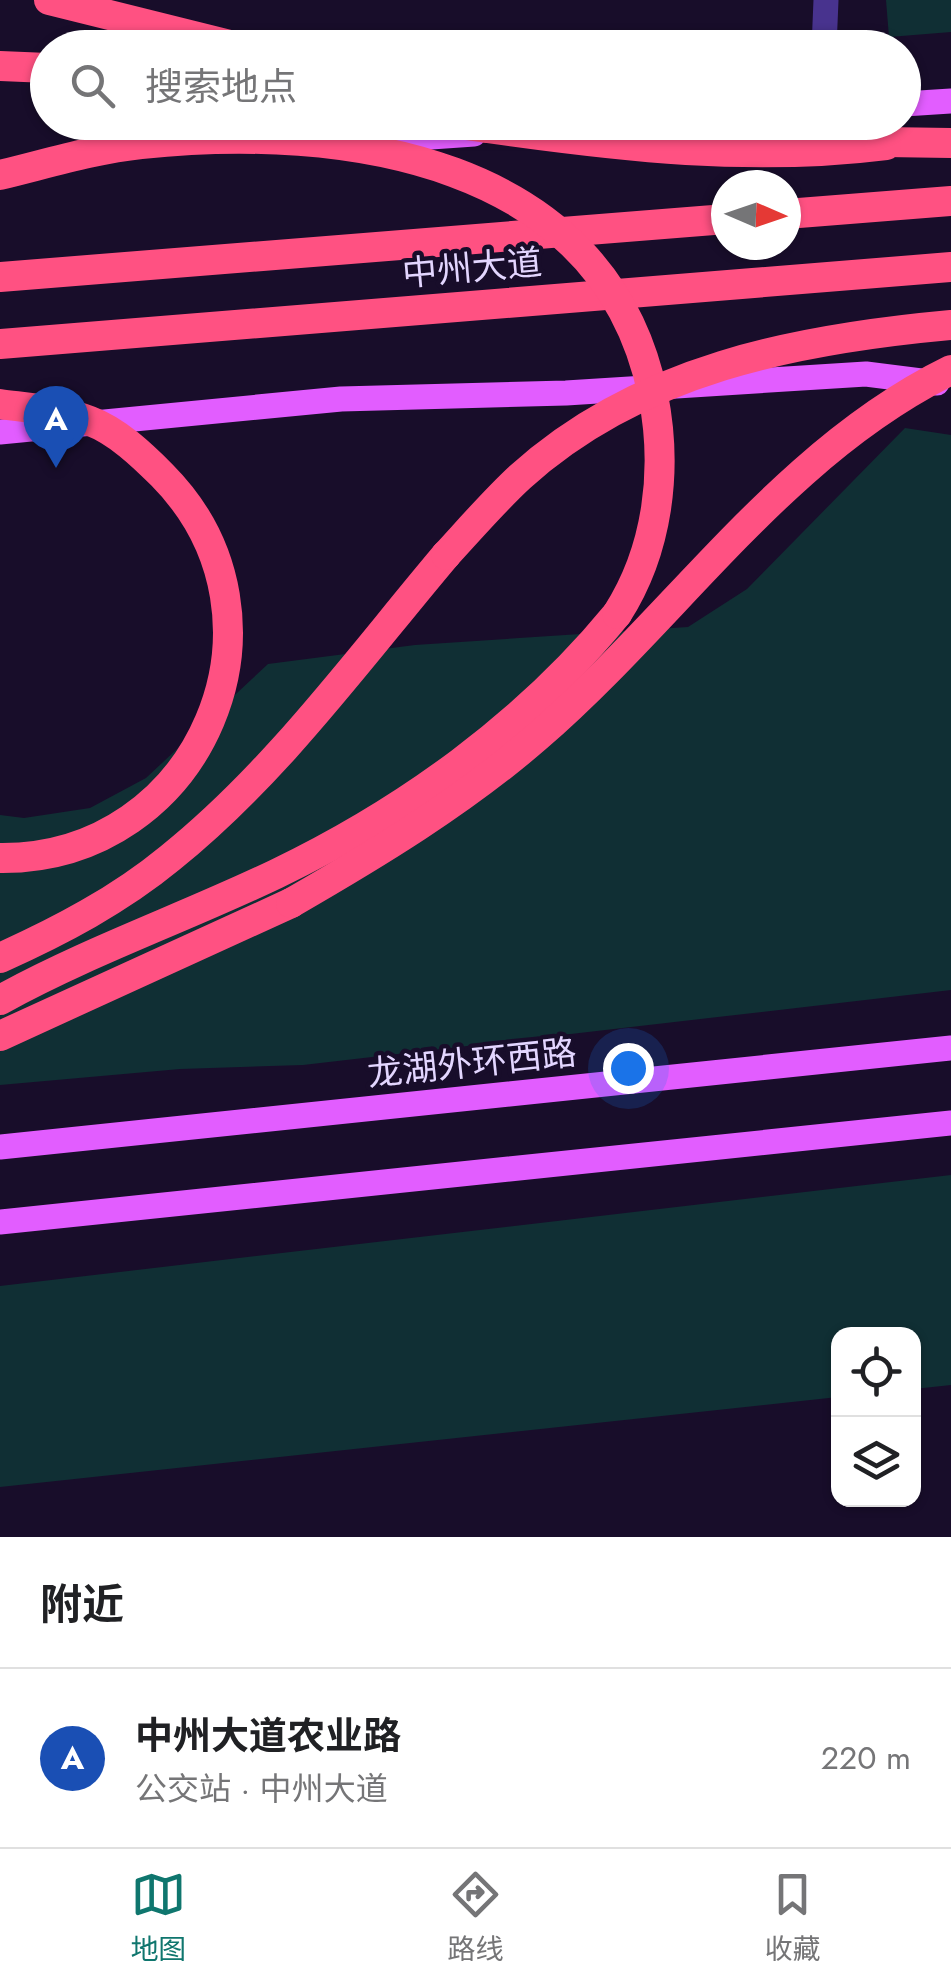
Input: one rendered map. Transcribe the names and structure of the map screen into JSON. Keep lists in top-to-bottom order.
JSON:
{
  "streets": {
    "highway": ["中州大道"],
    "main road": ["龙湖外环西路"]
  },
  "north": "right",
  "page": {
    "search": "搜索地点",
    "pins": "A",
    "heading": "附近",
    "list": [
      {
        "mark": "A",
        "name": "中州大道农业路",
        "note": "公交站 · 中州大道",
        "value": "220 m"
      }
    ],
    "nav": ["地图", "路线", "收藏"]
  }
}
